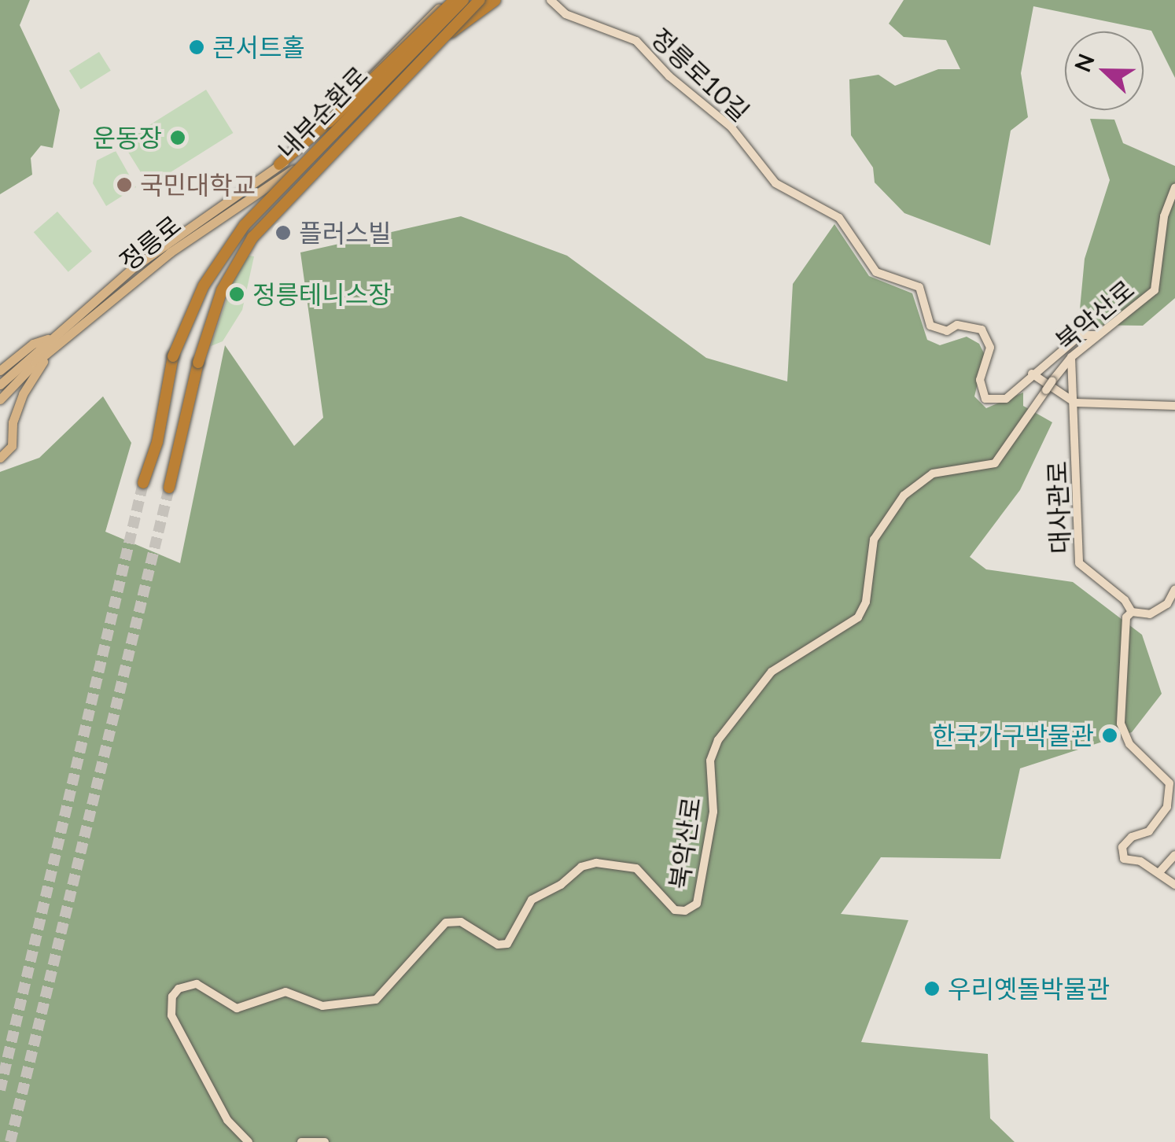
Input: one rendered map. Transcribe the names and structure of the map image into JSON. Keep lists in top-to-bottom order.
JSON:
{
  "streets": {
    "highway": ["내부순환로"],
    "main road": ["정릉로"],
    "street": ["정릉로10길", "북악산로", "대사관로"]
  },
  "crossings": [
    ["북악산로", "대사관로"]
  ],
  "places": [
    "콘서트홀",
    "운동장",
    "국민대학교",
    "플러스빌",
    "정릉테니스장",
    "한국가구박물관",
    "우리옛돌박물관"
  ],
  "north": "left"
}
